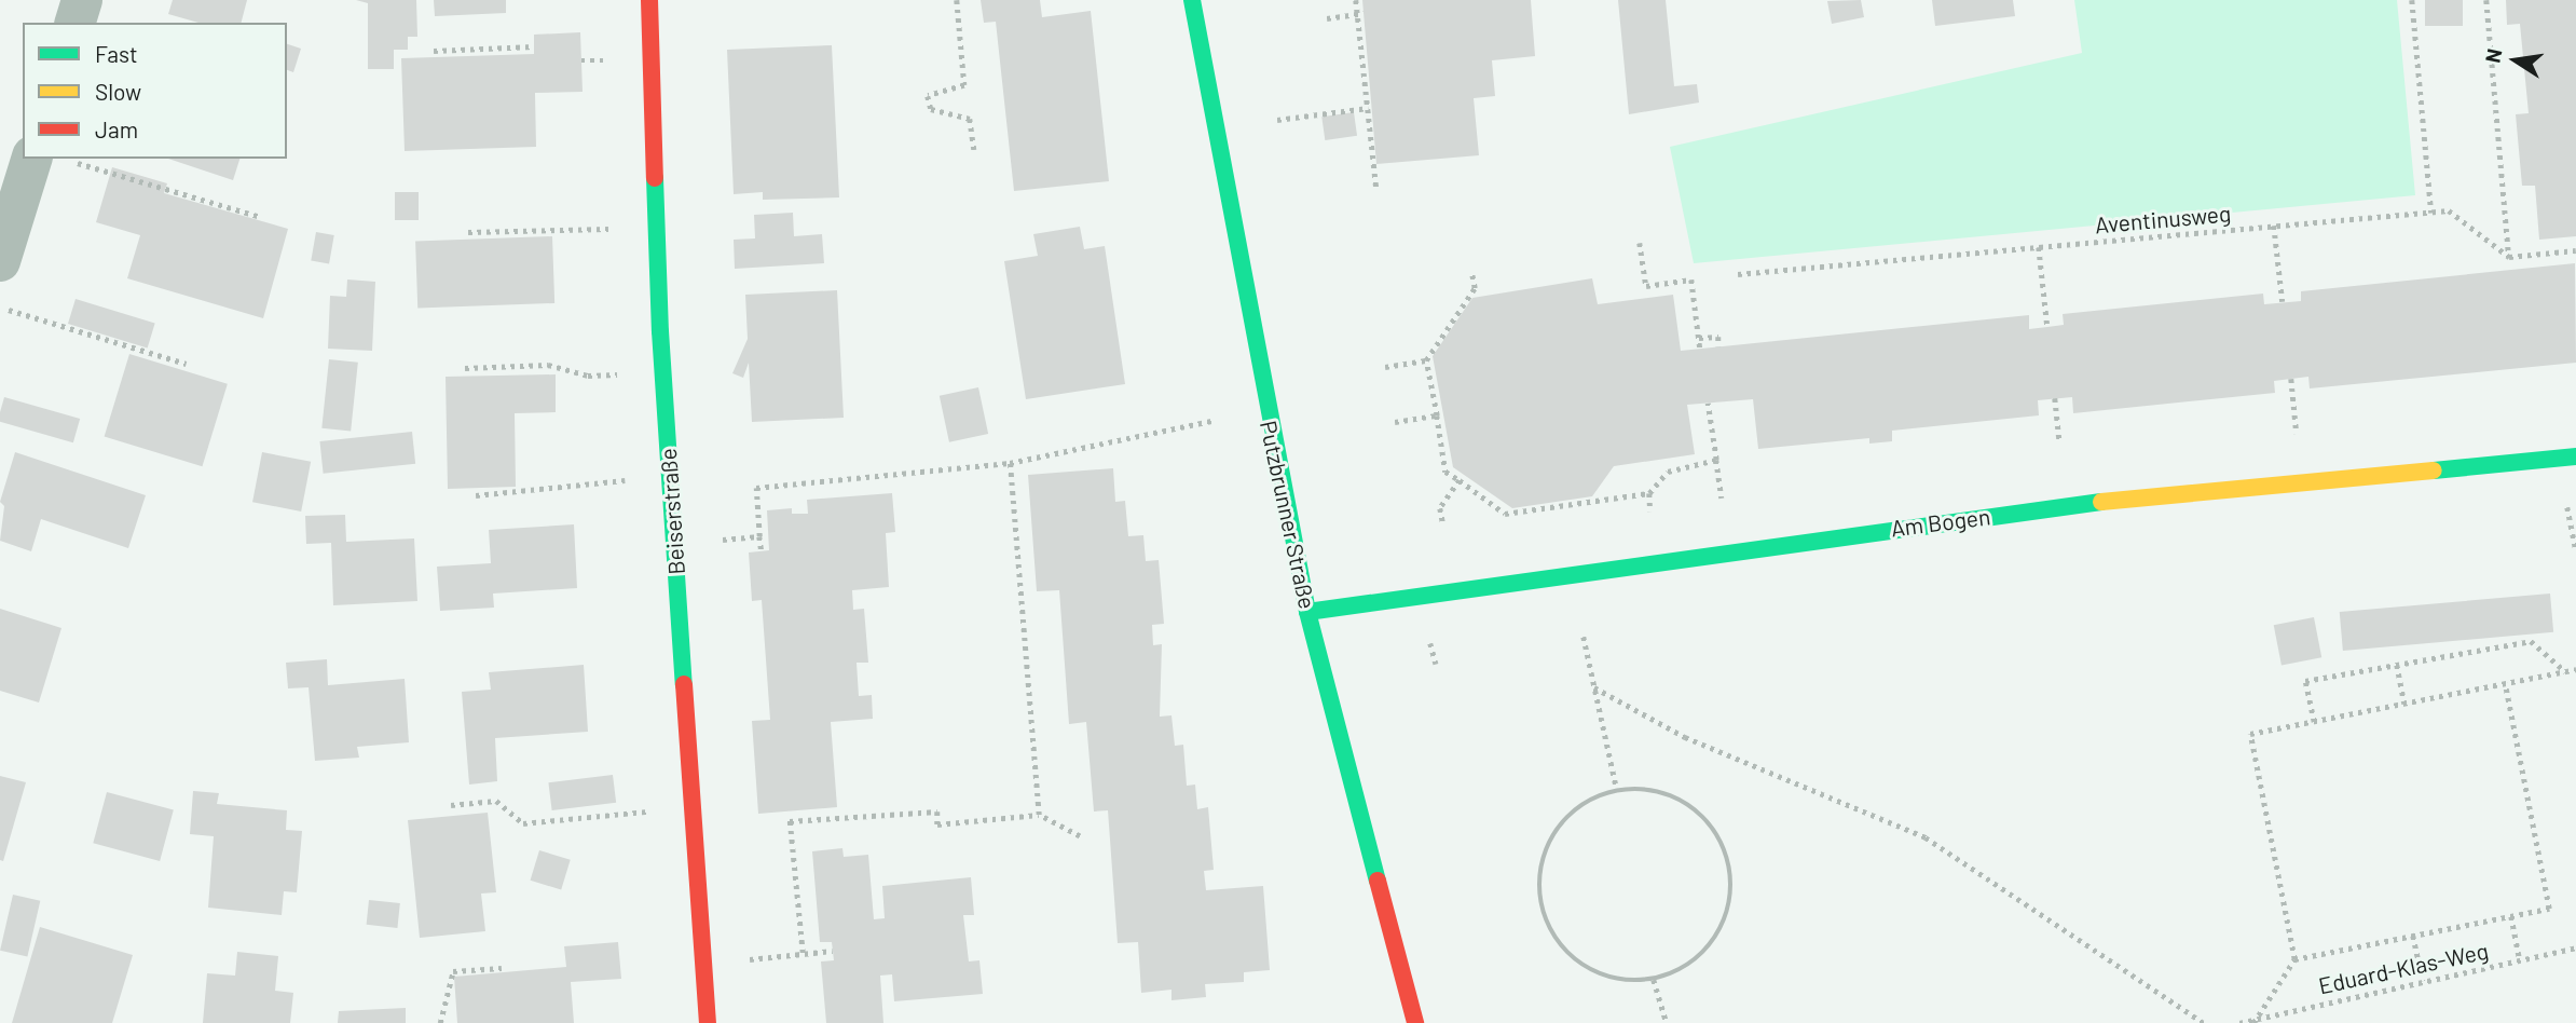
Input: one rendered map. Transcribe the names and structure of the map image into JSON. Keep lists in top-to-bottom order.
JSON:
{
  "streets": {
    "street": ["Beiserstraße", "Putzbrunner Straße", "Am Bogen"],
    "path": ["Aventinusweg", "Eduard-Klas-Weg"]
  },
  "crossings": [
    ["Putzbrunner Straße", "Am Bogen"]
  ],
  "legend": ["Fast", "Slow", "Jam"],
  "north": "left"
}
